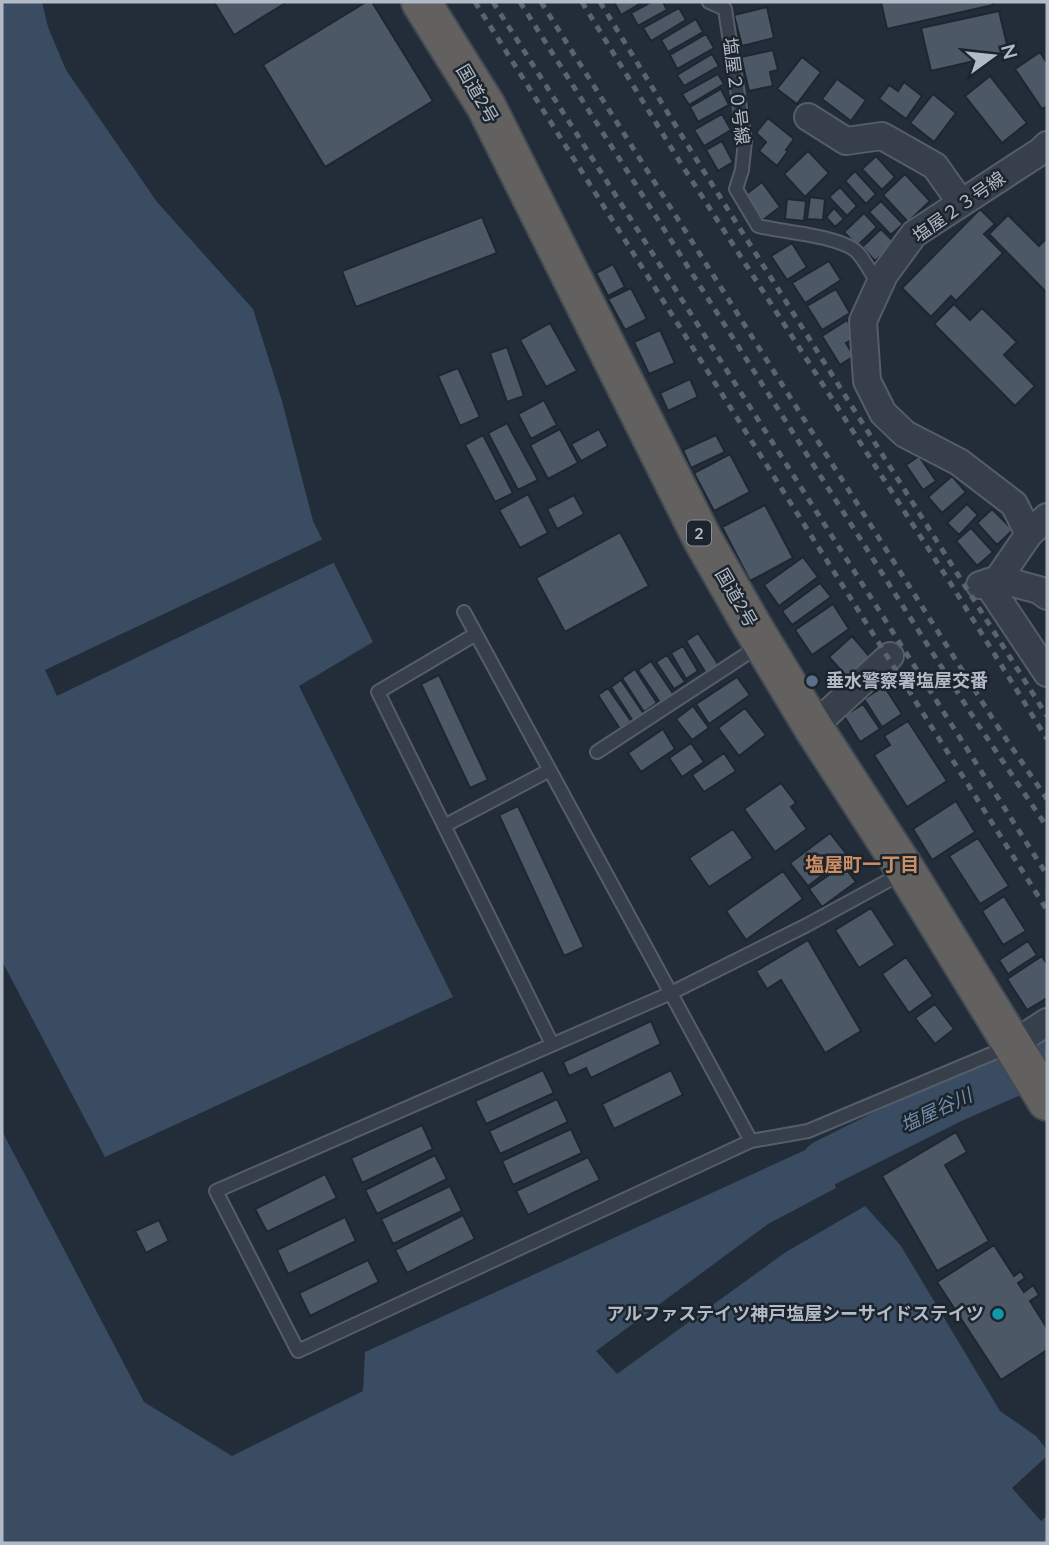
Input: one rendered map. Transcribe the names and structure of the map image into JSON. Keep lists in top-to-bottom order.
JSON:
{
  "streets": {
    "highway": ["国道2号", "2"],
    "street": ["塩屋２３号線"],
    "lane": ["塩屋２０号線"]
  },
  "crossings": [
    ["塩屋２０号線", "塩屋２３号線"]
  ],
  "districts": ["塩屋町一丁目"],
  "water": ["塩屋谷川"],
  "places": ["垂水警察署塩屋交番", "アルファステイツ神戸塩屋シーサイドステイツ"],
  "north": "right"
}
